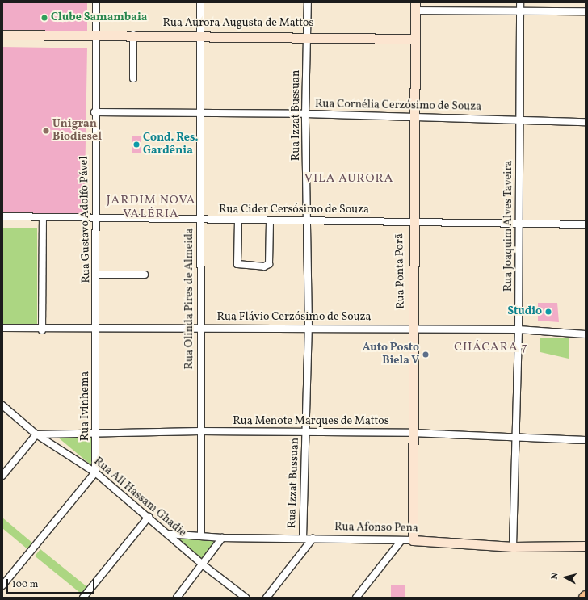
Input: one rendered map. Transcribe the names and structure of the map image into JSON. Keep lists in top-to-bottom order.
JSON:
{
  "streets": {
    "street": [
      "Rua Aurora Augusta de Mattos",
      "Rua Cornélia Cerzósimo de Souza",
      "Rua Izzat Bussuan",
      "Rua Cider Cersósimo de Souza",
      "Rua Gustavo Adolfo Pável",
      "Rua Joaquim Alves Taveira",
      "Rua Ponta Porã",
      "Rua Olinda Pires de Almeida",
      "Rua Flávio Cerzósimo de Souza",
      "Rua Ivinhema",
      "Rua Menote Marques de Mattos",
      "Rua Ali Hassam Ghadie",
      "Rua Afonso Pena"
    ]
  },
  "crossings": [
    ["Rua Aurora Augusta de Mattos", "Rua Izzat Bussuan"],
    ["Rua Aurora Augusta de Mattos", "Rua Gustavo Adolfo Pável"],
    ["Rua Aurora Augusta de Mattos", "Rua Ponta Porã"],
    ["Rua Aurora Augusta de Mattos", "Rua Olinda Pires de Almeida"],
    ["Rua Cornélia Cerzósimo de Souza", "Rua Izzat Bussuan"],
    ["Rua Cornélia Cerzósimo de Souza", "Rua Gustavo Adolfo Pável"],
    ["Rua Cornélia Cerzósimo de Souza", "Rua Joaquim Alves Taveira"],
    ["Rua Cornélia Cerzósimo de Souza", "Rua Ponta Porã"],
    ["Rua Cornélia Cerzósimo de Souza", "Rua Olinda Pires de Almeida"],
    ["Rua Izzat Bussuan", "Rua Cider Cersósimo de Souza"],
    ["Rua Izzat Bussuan", "Rua Flávio Cerzósimo de Souza"],
    ["Rua Izzat Bussuan", "Rua Menote Marques de Mattos"],
    ["Rua Izzat Bussuan", "Rua Afonso Pena"],
    ["Rua Cider Cersósimo de Souza", "Rua Gustavo Adolfo Pável"],
    ["Rua Cider Cersósimo de Souza", "Rua Joaquim Alves Taveira"],
    ["Rua Cider Cersósimo de Souza", "Rua Ponta Porã"],
    ["Rua Cider Cersósimo de Souza", "Rua Olinda Pires de Almeida"],
    ["Rua Gustavo Adolfo Pável", "Rua Flávio Cerzósimo de Souza"],
    ["Rua Gustavo Adolfo Pável", "Rua Ivinhema"],
    ["Rua Joaquim Alves Taveira", "Rua Flávio Cerzósimo de Souza"],
    ["Rua Joaquim Alves Taveira", "Rua Menote Marques de Mattos"],
    ["Rua Joaquim Alves Taveira", "Rua Afonso Pena"],
    ["Rua Ponta Porã", "Rua Flávio Cerzósimo de Souza"],
    ["Rua Ponta Porã", "Rua Menote Marques de Mattos"],
    ["Rua Ponta Porã", "Rua Afonso Pena"],
    ["Rua Olinda Pires de Almeida", "Rua Flávio Cerzósimo de Souza"],
    ["Rua Olinda Pires de Almeida", "Rua Menote Marques de Mattos"],
    ["Rua Olinda Pires de Almeida", "Rua Afonso Pena"],
    ["Rua Ivinhema", "Rua Menote Marques de Mattos"],
    ["Rua Ivinhema", "Rua Ali Hassam Ghadie"],
    ["Rua Menote Marques de Mattos", "Rua Ali Hassam Ghadie"],
    ["Rua Ali Hassam Ghadie", "Rua Afonso Pena"]
  ],
  "districts": ["VILA AURORA", "JARDIM NOVA VALÉRIA", "CHÁCARA 7"],
  "places": [
    "Clube Samambaia",
    "Unigran Biodiesel",
    "Cond. Res. Gardênia",
    "Studio",
    "Auto Posto Biela V"
  ],
  "scale_bar": "100 m",
  "north": "left"
}
